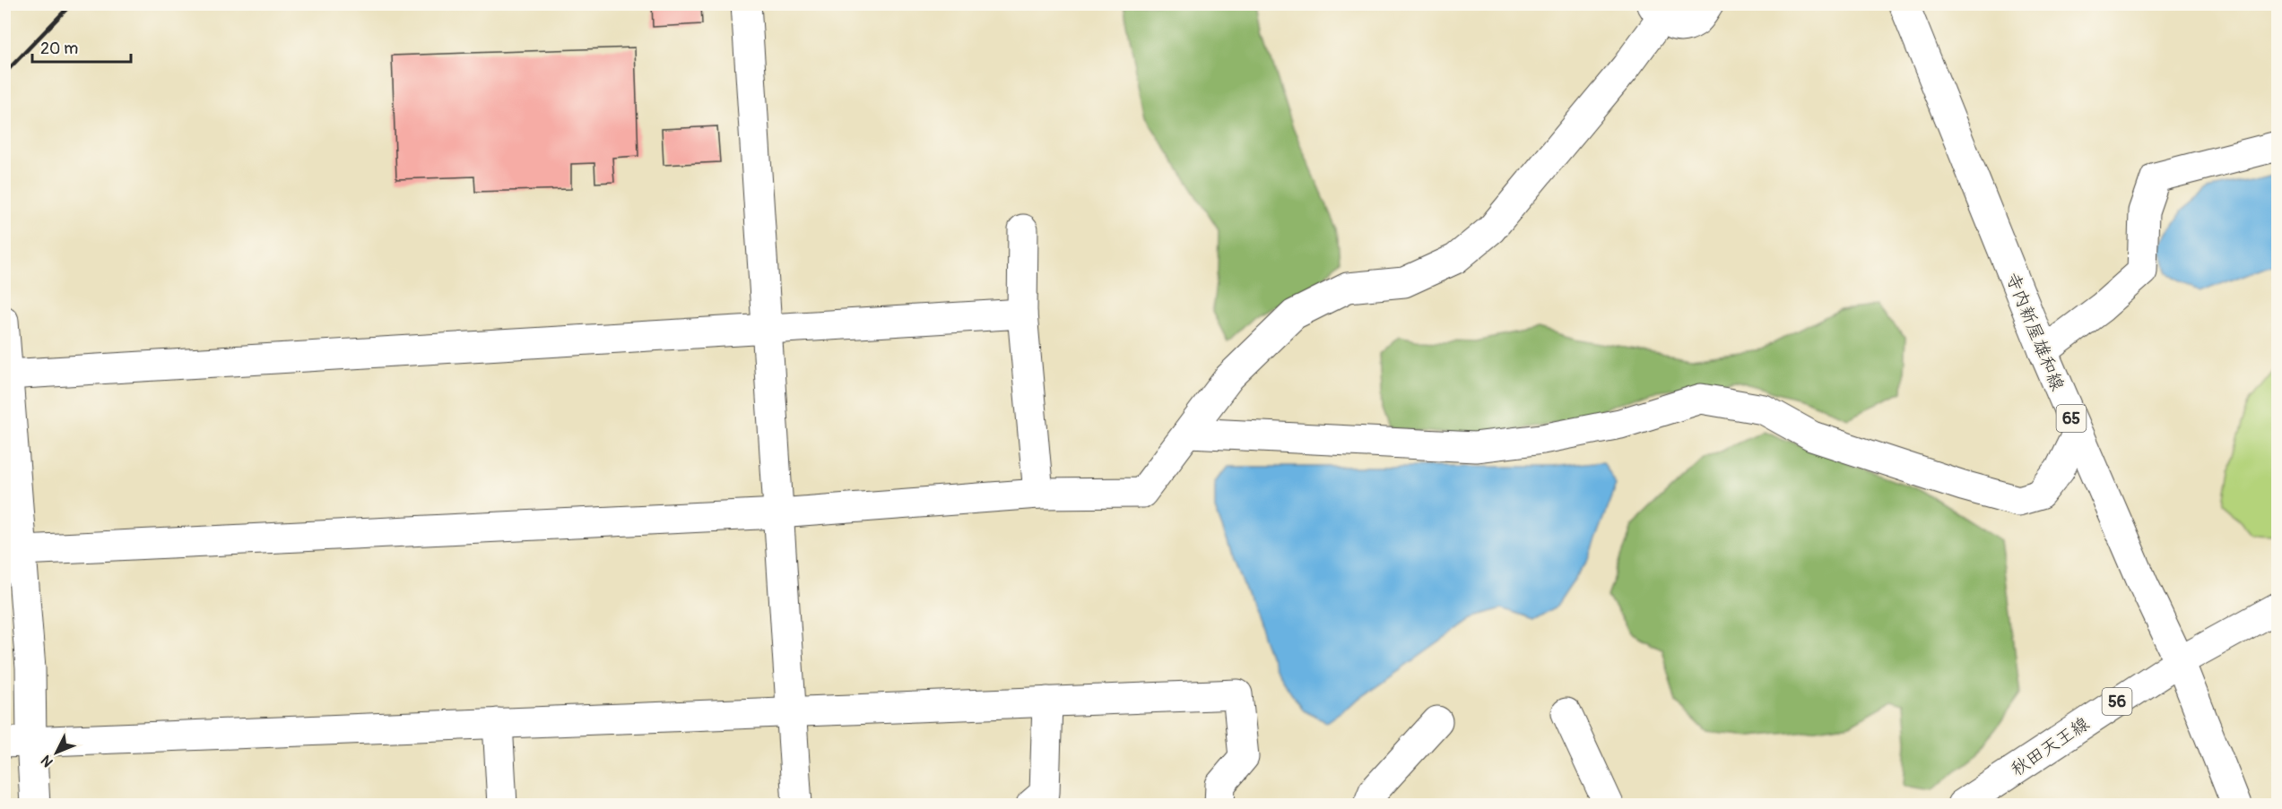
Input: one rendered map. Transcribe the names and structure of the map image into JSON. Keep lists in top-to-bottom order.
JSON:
{
  "streets": {
    "street": [
      "寺内新屋雄和線",
      "65",
      "56",
      "秋田天王線"
    ]
  },
  "crossings": [
    ["寺内新屋雄和線", "秋田天王線"]
  ],
  "scale_bar": "20 m",
  "north": "bottom left"
}
